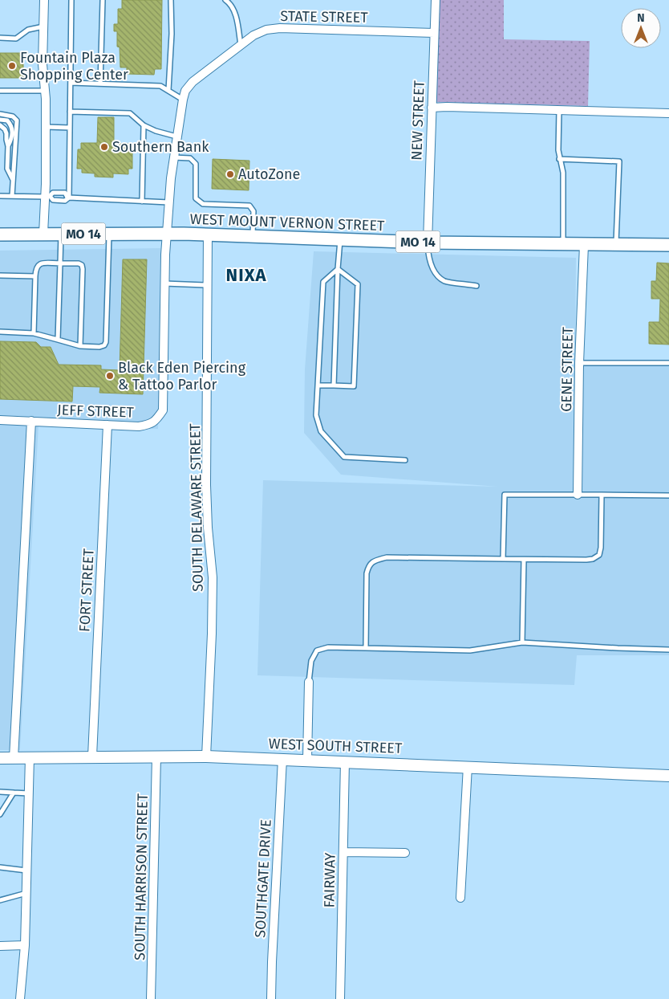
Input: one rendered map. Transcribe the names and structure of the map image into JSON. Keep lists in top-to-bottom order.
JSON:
{
  "streets": {
    "main road": ["WEST MOUNT VERNON STREET", "MO 14"],
    "street": [
      "STATE STREET",
      "NEW STREET",
      "GENE STREET",
      "JEFF STREET",
      "SOUTH DELAWARE STREET",
      "FORT STREET",
      "WEST SOUTH STREET",
      "SOUTH HARRISON STREET",
      "SOUTHGATE DRIVE",
      "FAIRWAY"
    ]
  },
  "crossings": [
    ["STATE STREET", "NEW STREET"],
    ["NEW STREET", "WEST MOUNT VERNON STREET"],
    ["WEST MOUNT VERNON STREET", "GENE STREET"],
    ["WEST MOUNT VERNON STREET", "SOUTH DELAWARE STREET"],
    ["JEFF STREET", "FORT STREET"],
    ["SOUTH DELAWARE STREET", "WEST SOUTH STREET"],
    ["FORT STREET", "WEST SOUTH STREET"],
    ["WEST SOUTH STREET", "SOUTH HARRISON STREET"],
    ["WEST SOUTH STREET", "SOUTHGATE DRIVE"],
    ["WEST SOUTH STREET", "FAIRWAY"]
  ],
  "districts": ["NIXA"],
  "places": [
    "Fountain Plaza Shopping Center",
    "Southern Bank",
    "AutoZone",
    "Black Eden Piercing & Tattoo Parlor"
  ],
  "north": "top"
}
